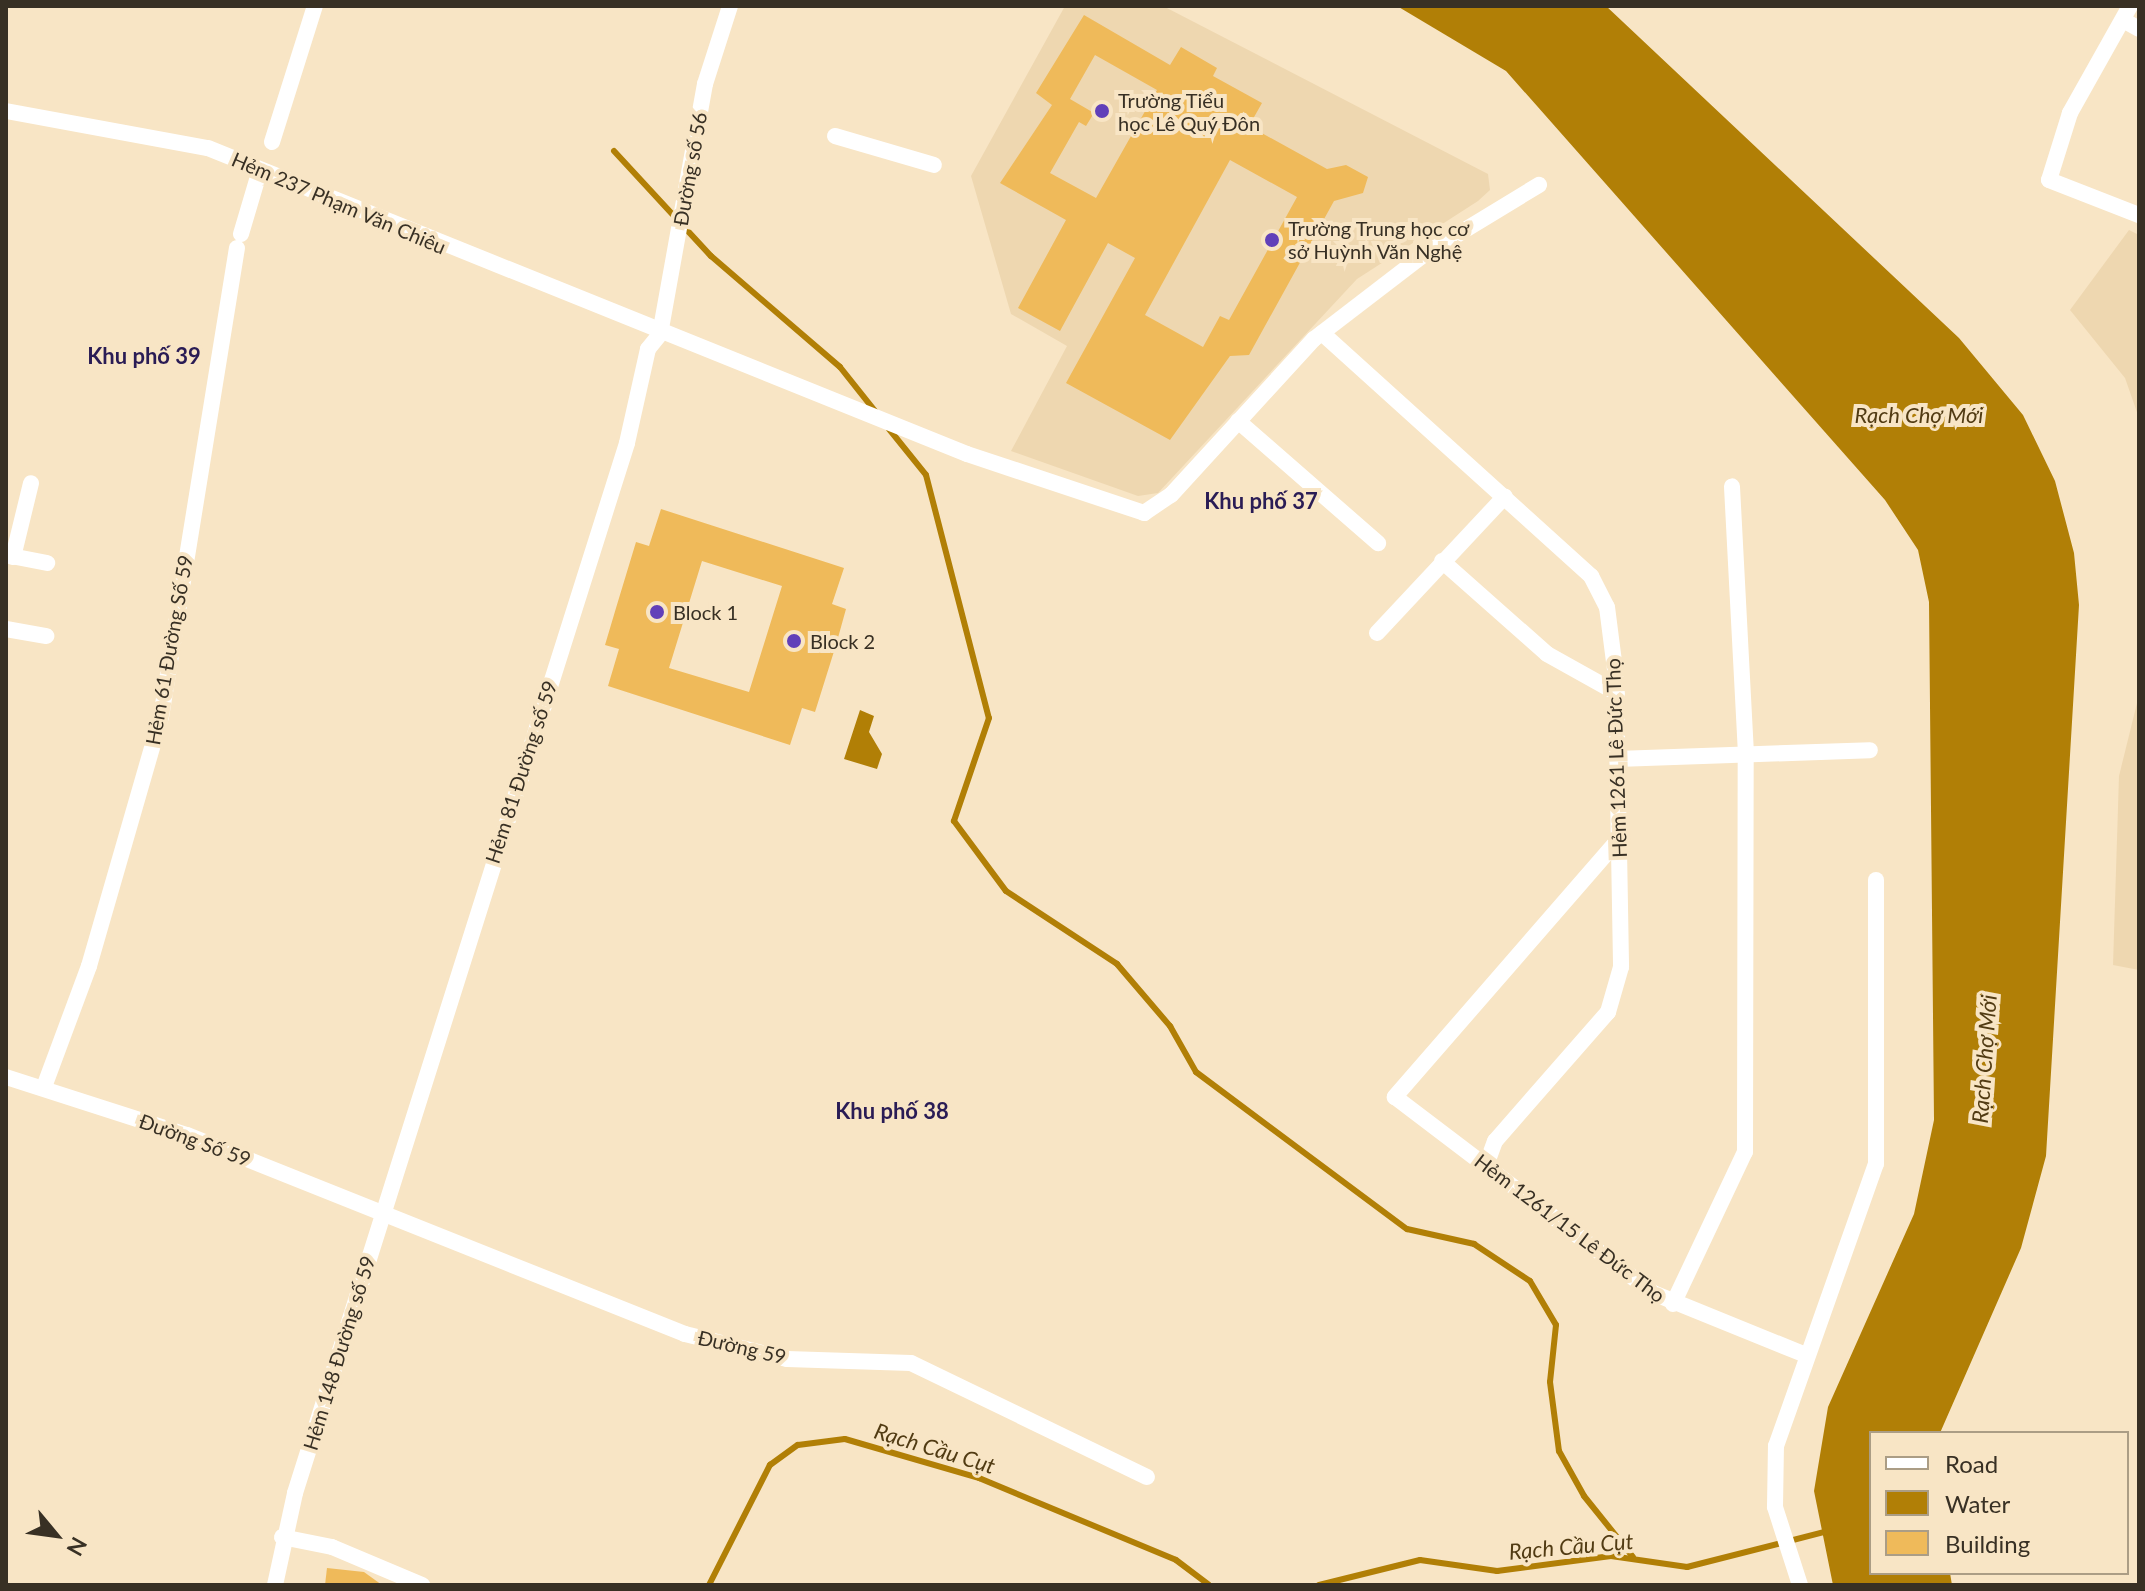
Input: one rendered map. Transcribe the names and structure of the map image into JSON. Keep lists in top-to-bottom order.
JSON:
{
  "streets": {
    "street": [
      "Đường số 56",
      "Hẻm 237 Phạm Văn Chiêu",
      "Hẻm 61 Đường Số 59",
      "Hẻm 1261 Lê Đức Thọ",
      "Hẻm 81 Đường số 59",
      "Đường Số 59",
      "Hẻm 1261/15 Lê Đức Thọ",
      "Đường 59",
      "Hẻm 148 Đường số 59"
    ]
  },
  "crossings": [
    ["Đường số 56", "Hẻm 237 Phạm Văn Chiêu"],
    ["Đường số 56", "Hẻm 81 Đường số 59"],
    ["Hẻm 237 Phạm Văn Chiêu", "Hẻm 61 Đường Số 59"],
    ["Hẻm 237 Phạm Văn Chiêu", "Hẻm 1261 Lê Đức Thọ"],
    ["Hẻm 237 Phạm Văn Chiêu", "Hẻm 81 Đường số 59"],
    ["Hẻm 61 Đường Số 59", "Đường Số 59"],
    ["Hẻm 1261 Lê Đức Thọ", "Hẻm 1261/15 Lê Đức Thọ"],
    ["Hẻm 81 Đường số 59", "Đường Số 59"],
    ["Hẻm 81 Đường số 59", "Đường 59"],
    ["Hẻm 81 Đường số 59", "Hẻm 148 Đường số 59"],
    ["Đường Số 59", "Đường 59"],
    ["Đường Số 59", "Hẻm 148 Đường số 59"],
    ["Đường 59", "Hẻm 148 Đường số 59"]
  ],
  "districts": ["Khu phố 39", "Khu phố 37", "Khu phố 38"],
  "water": ["Rạch Chợ Mới", "Rạch Cầu Cụt"],
  "places": [
    "Trường Tiểu học Lê Quý Đôn",
    "Trường Trung học cơ sở Huỳnh Văn Nghệ",
    "Block 1",
    "Block 2"
  ],
  "legend": ["Road", "Water", "Building"],
  "north": "bottom right"
}
